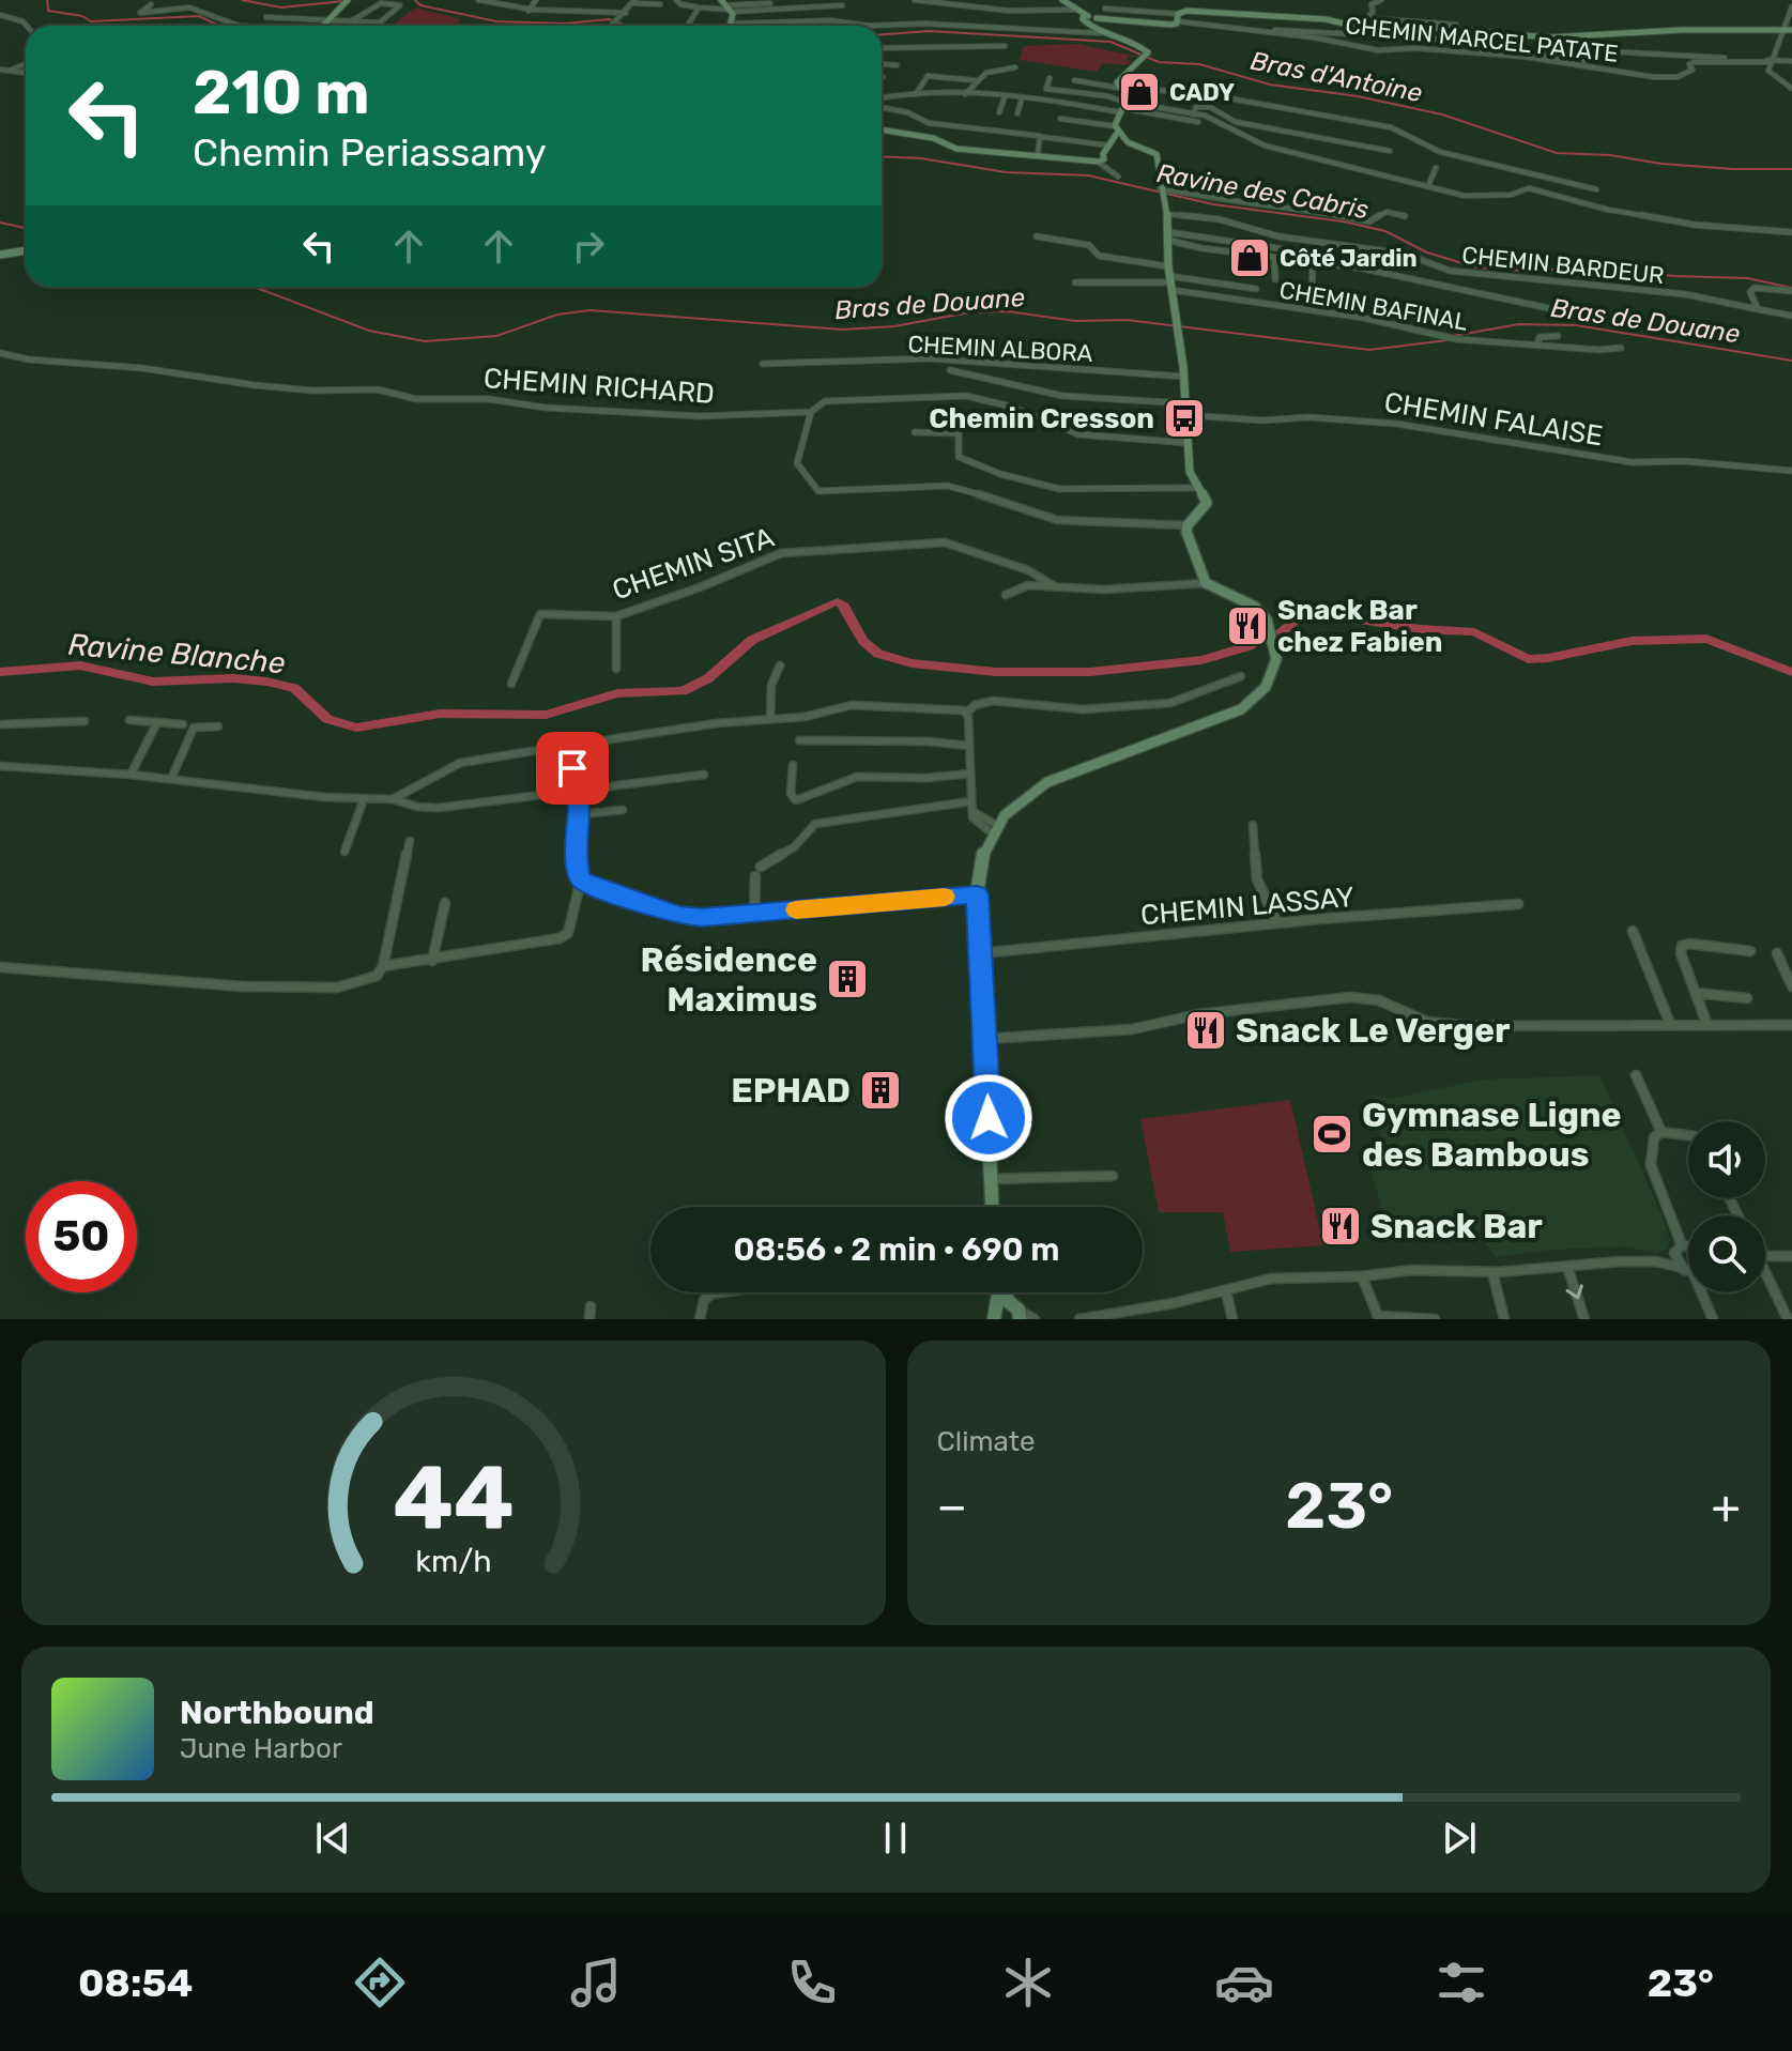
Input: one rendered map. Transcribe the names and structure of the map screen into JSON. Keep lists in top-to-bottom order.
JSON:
{
  "streets": {
    "street": [
      "CHEMIN MARCEL PATATE",
      "CHEMIN BARDEUR",
      "CHEMIN BAFINAL",
      "CHEMIN ALBORA",
      "CHEMIN RICHARD",
      "CHEMIN FALAISE",
      "CHEMIN SITA",
      "CHEMIN LASSAY"
    ]
  },
  "water": [
    "Bras d'Antoine",
    "Ravine des Cabris",
    "Bras de Douane",
    "Ravine Blanche"
  ],
  "places": {
    "shop": ["CADY", "Côté Jardin"],
    "bus stop": ["Chemin Cresson"],
    "restaurant": ["Snack Bar chez Fabien", "Snack Le Verger", "Snack Bar"],
    "building": ["Résidence Maximus", "EPHAD"],
    "sports": ["Gymnase Ligne des Bambous"]
  },
  "page": {
    "turn": ["210 m", "Chemin Periassamy"],
    "limit": "50",
    "trip": "08:56 · 2 min · 690 m",
    "tile": "Climate",
    "heat": ["−", "23°", "+"],
    "song": ["Northbound", "June Harbor"],
    "tabs": ["08:54", "23°"],
    "gauge": ["44", "km/h"]
  }
}
